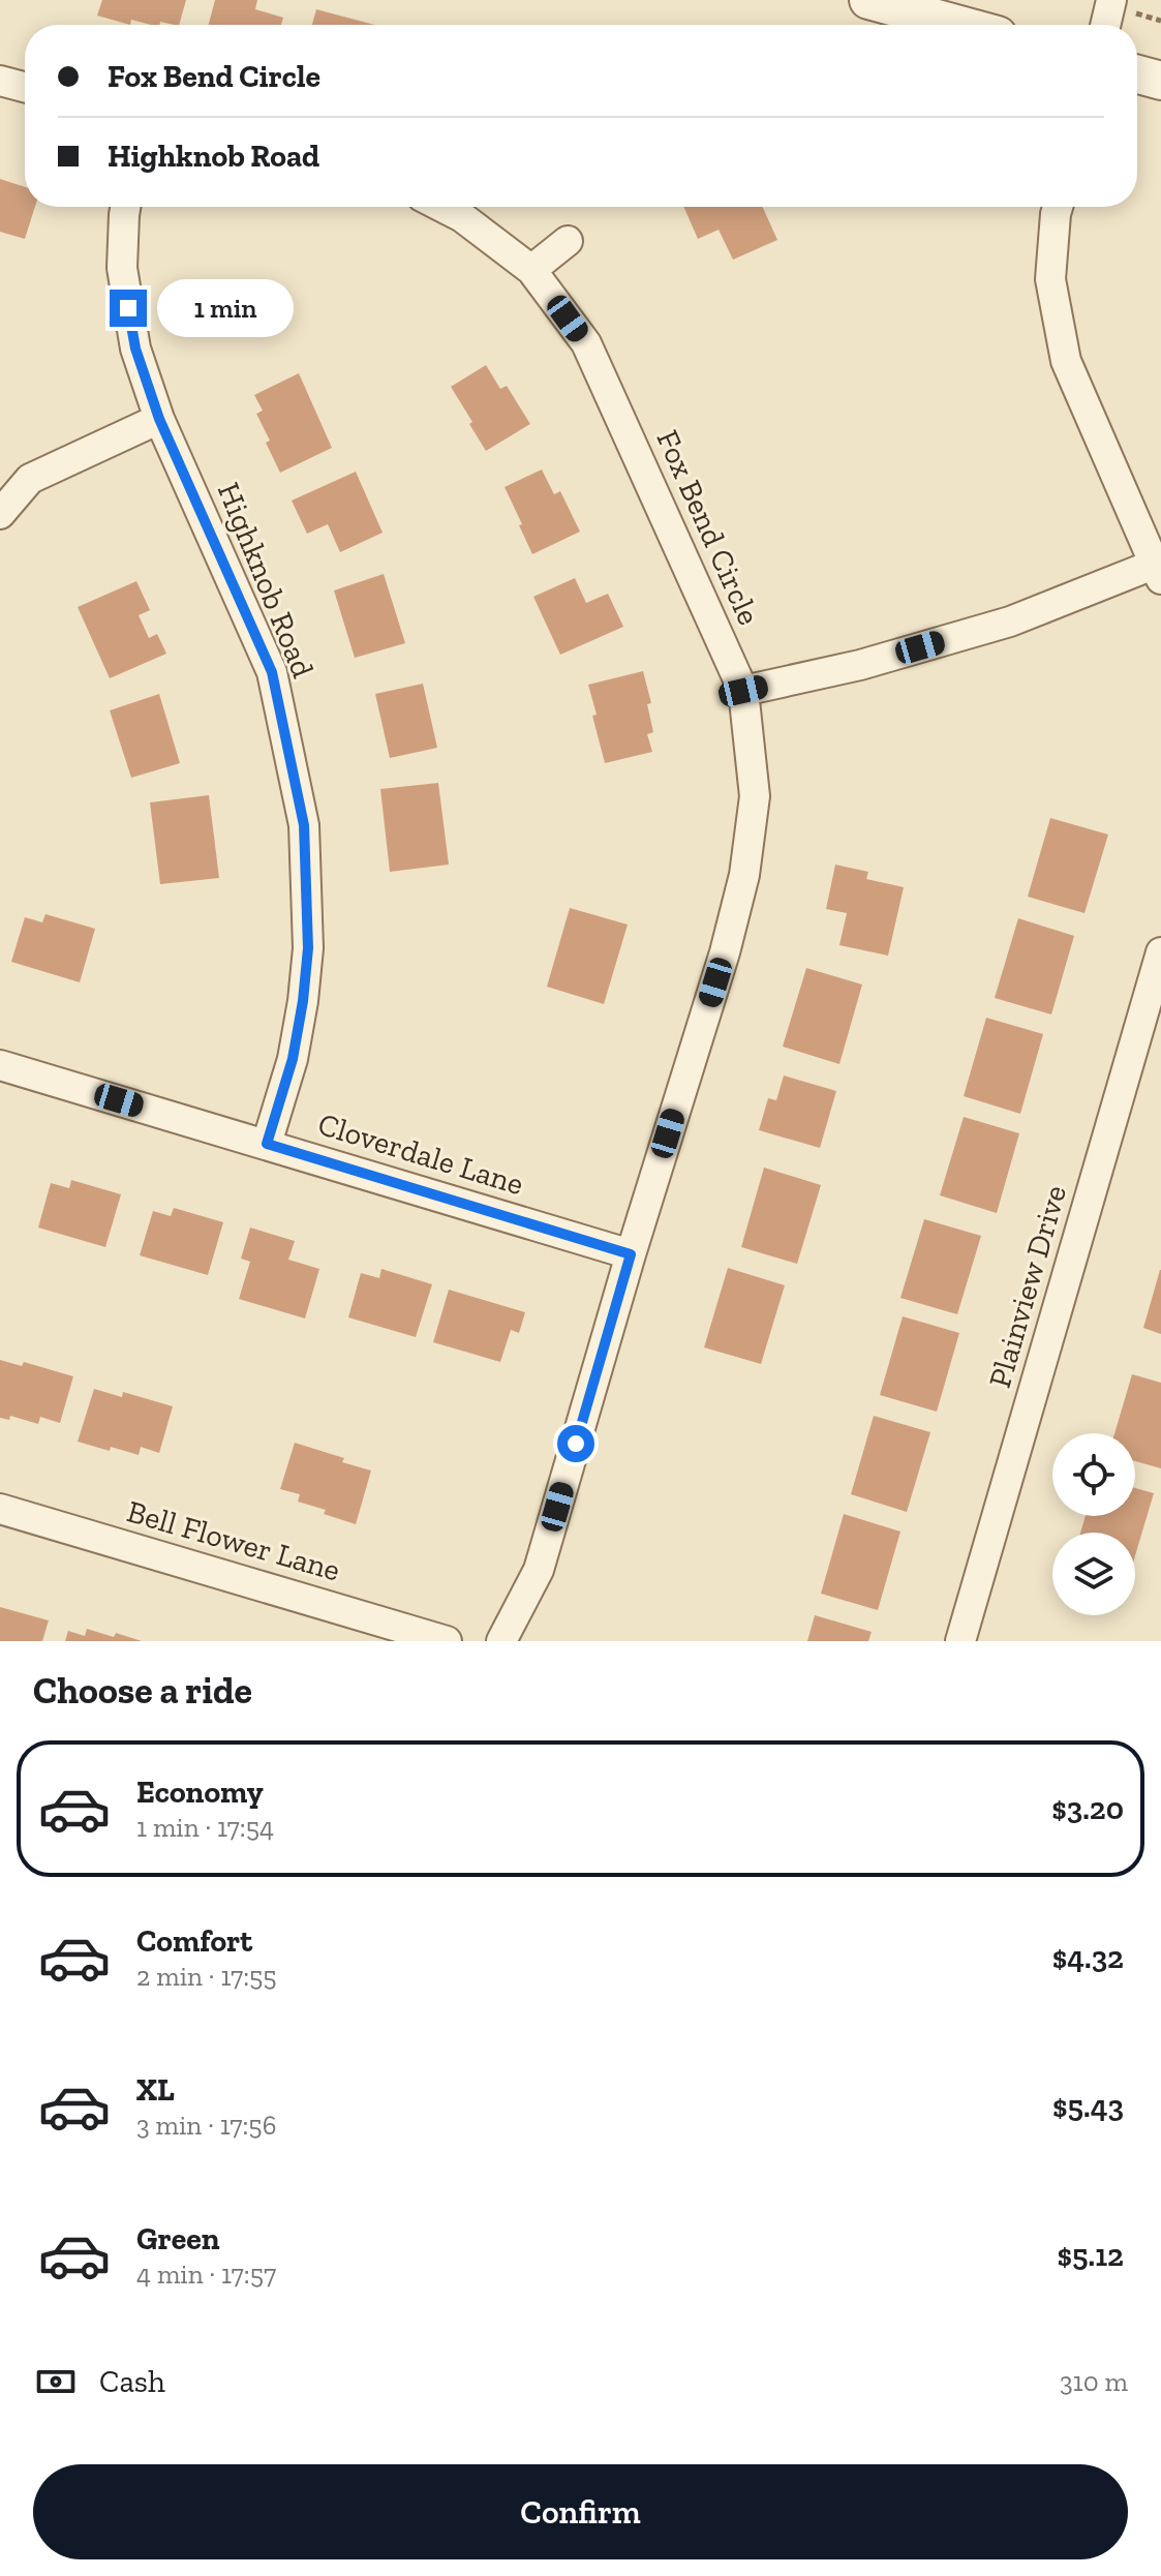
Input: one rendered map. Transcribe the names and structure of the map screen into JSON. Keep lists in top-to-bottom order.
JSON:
{
  "streets": {
    "street": [
      "Fox Bend Circle",
      "Highknob Road",
      "Cloverdale Lane",
      "Plainview Drive",
      "Bell Flower Lane"
    ]
  },
  "crossings": [
    ["Fox Bend Circle", "Cloverdale Lane"],
    ["Highknob Road", "Cloverdale Lane"]
  ],
  "page": {
    "banner": ["Fox Bend Circle", "Highknob Road"],
    "bubble": "1 min",
    "heading": "Choose a ride",
    "list": [
      {
        "name": "Economy",
        "note": "1 min · 17:54",
        "value": "$3.20"
      },
      {
        "name": "Comfort",
        "note": "2 min · 17:55",
        "value": "$4.32"
      },
      {
        "name": "XL",
        "note": "3 min · 17:56",
        "value": "$5.43"
      },
      {
        "name": "Green",
        "note": "4 min · 17:57",
        "value": "$5.12"
      }
    ],
    "pay": ["Cash", "310 m"],
    "buttons": "Confirm"
  }
}
